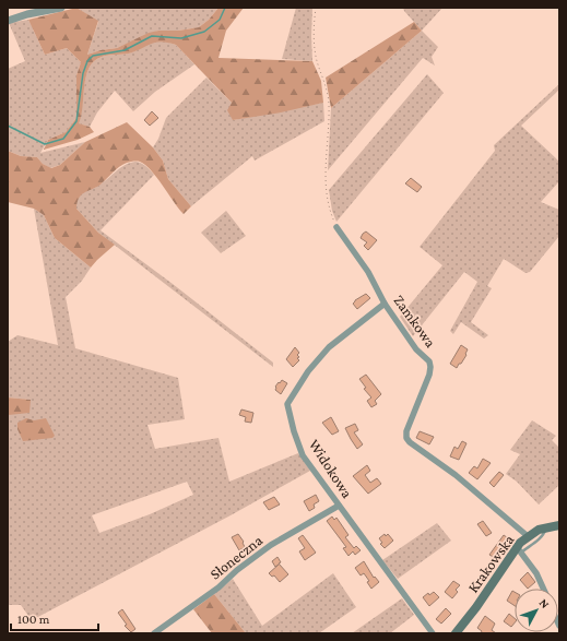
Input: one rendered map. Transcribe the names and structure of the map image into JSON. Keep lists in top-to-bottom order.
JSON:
{
  "streets": {
    "main road": ["Krakowska"],
    "street": ["Zamkowa", "Widokowa", "Słoneczna"]
  },
  "crossings": [
    ["Zamkowa", "Widokowa"],
    ["Zamkowa", "Krakowska"],
    ["Widokowa", "Słoneczna"]
  ],
  "scale_bar": "100 m",
  "north": "top right"
}
